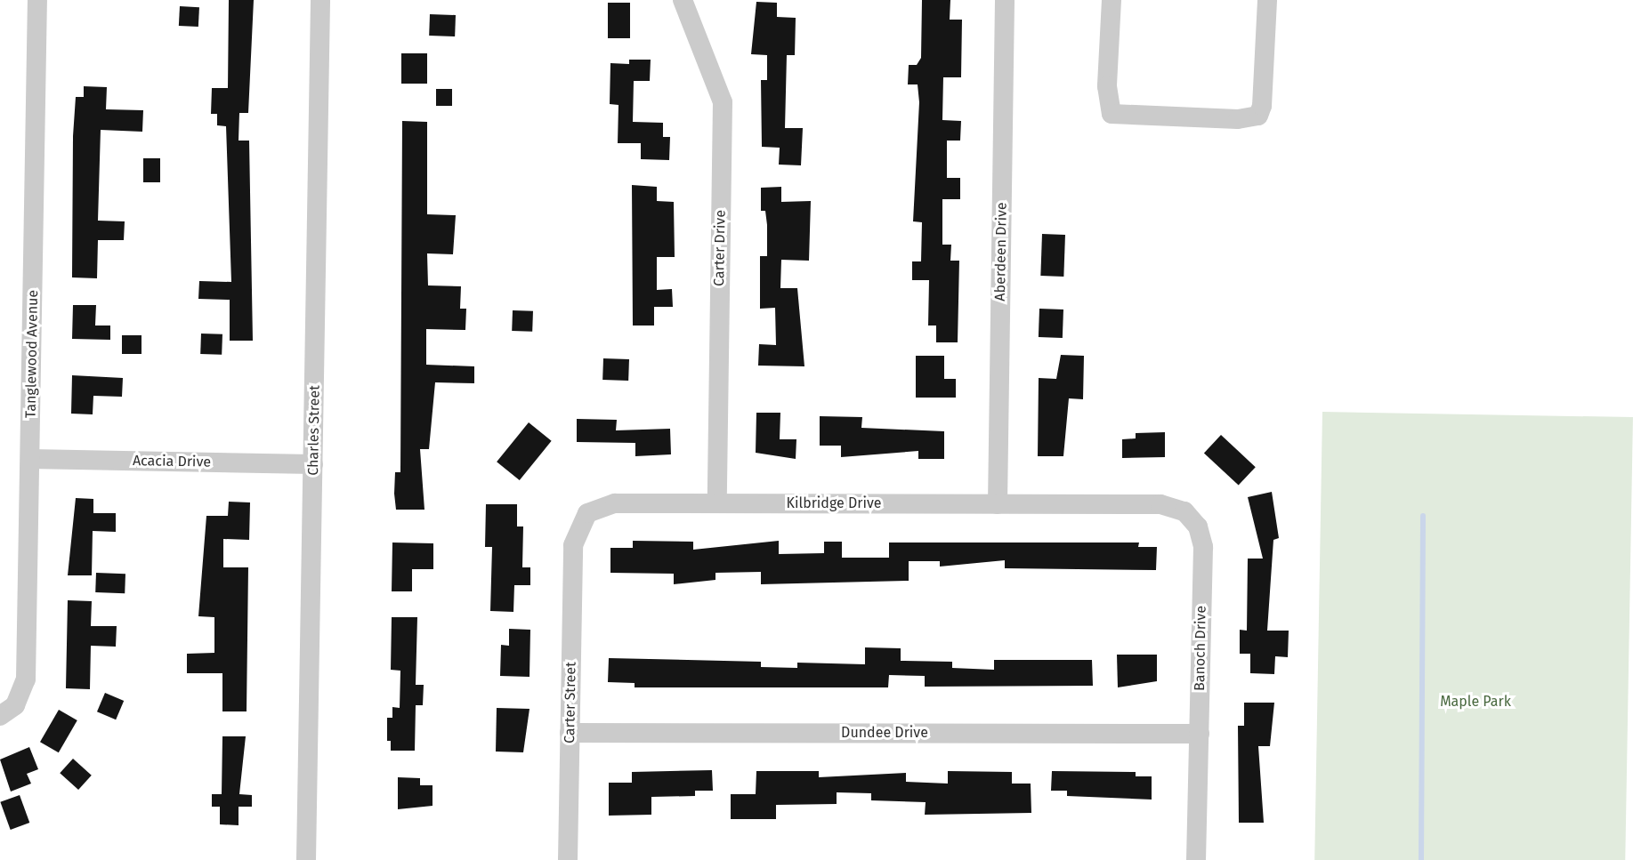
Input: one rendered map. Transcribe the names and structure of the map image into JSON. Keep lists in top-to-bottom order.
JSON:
{
  "streets": {
    "street": [
      "Carter Drive",
      "Aberdeen Drive",
      "Tanglewood Avenue",
      "Charles Street",
      "Acacia Drive",
      "Kilbridge Drive",
      "Banoch Drive",
      "Carter Street",
      "Dundee Drive"
    ]
  },
  "crossings": [
    ["Carter Drive", "Kilbridge Drive"],
    ["Aberdeen Drive", "Kilbridge Drive"],
    ["Tanglewood Avenue", "Acacia Drive"],
    ["Charles Street", "Acacia Drive"],
    ["Kilbridge Drive", "Banoch Drive"],
    ["Kilbridge Drive", "Carter Street"],
    ["Banoch Drive", "Dundee Drive"],
    ["Carter Street", "Dundee Drive"]
  ],
  "parks": ["Maple Park"]
}
